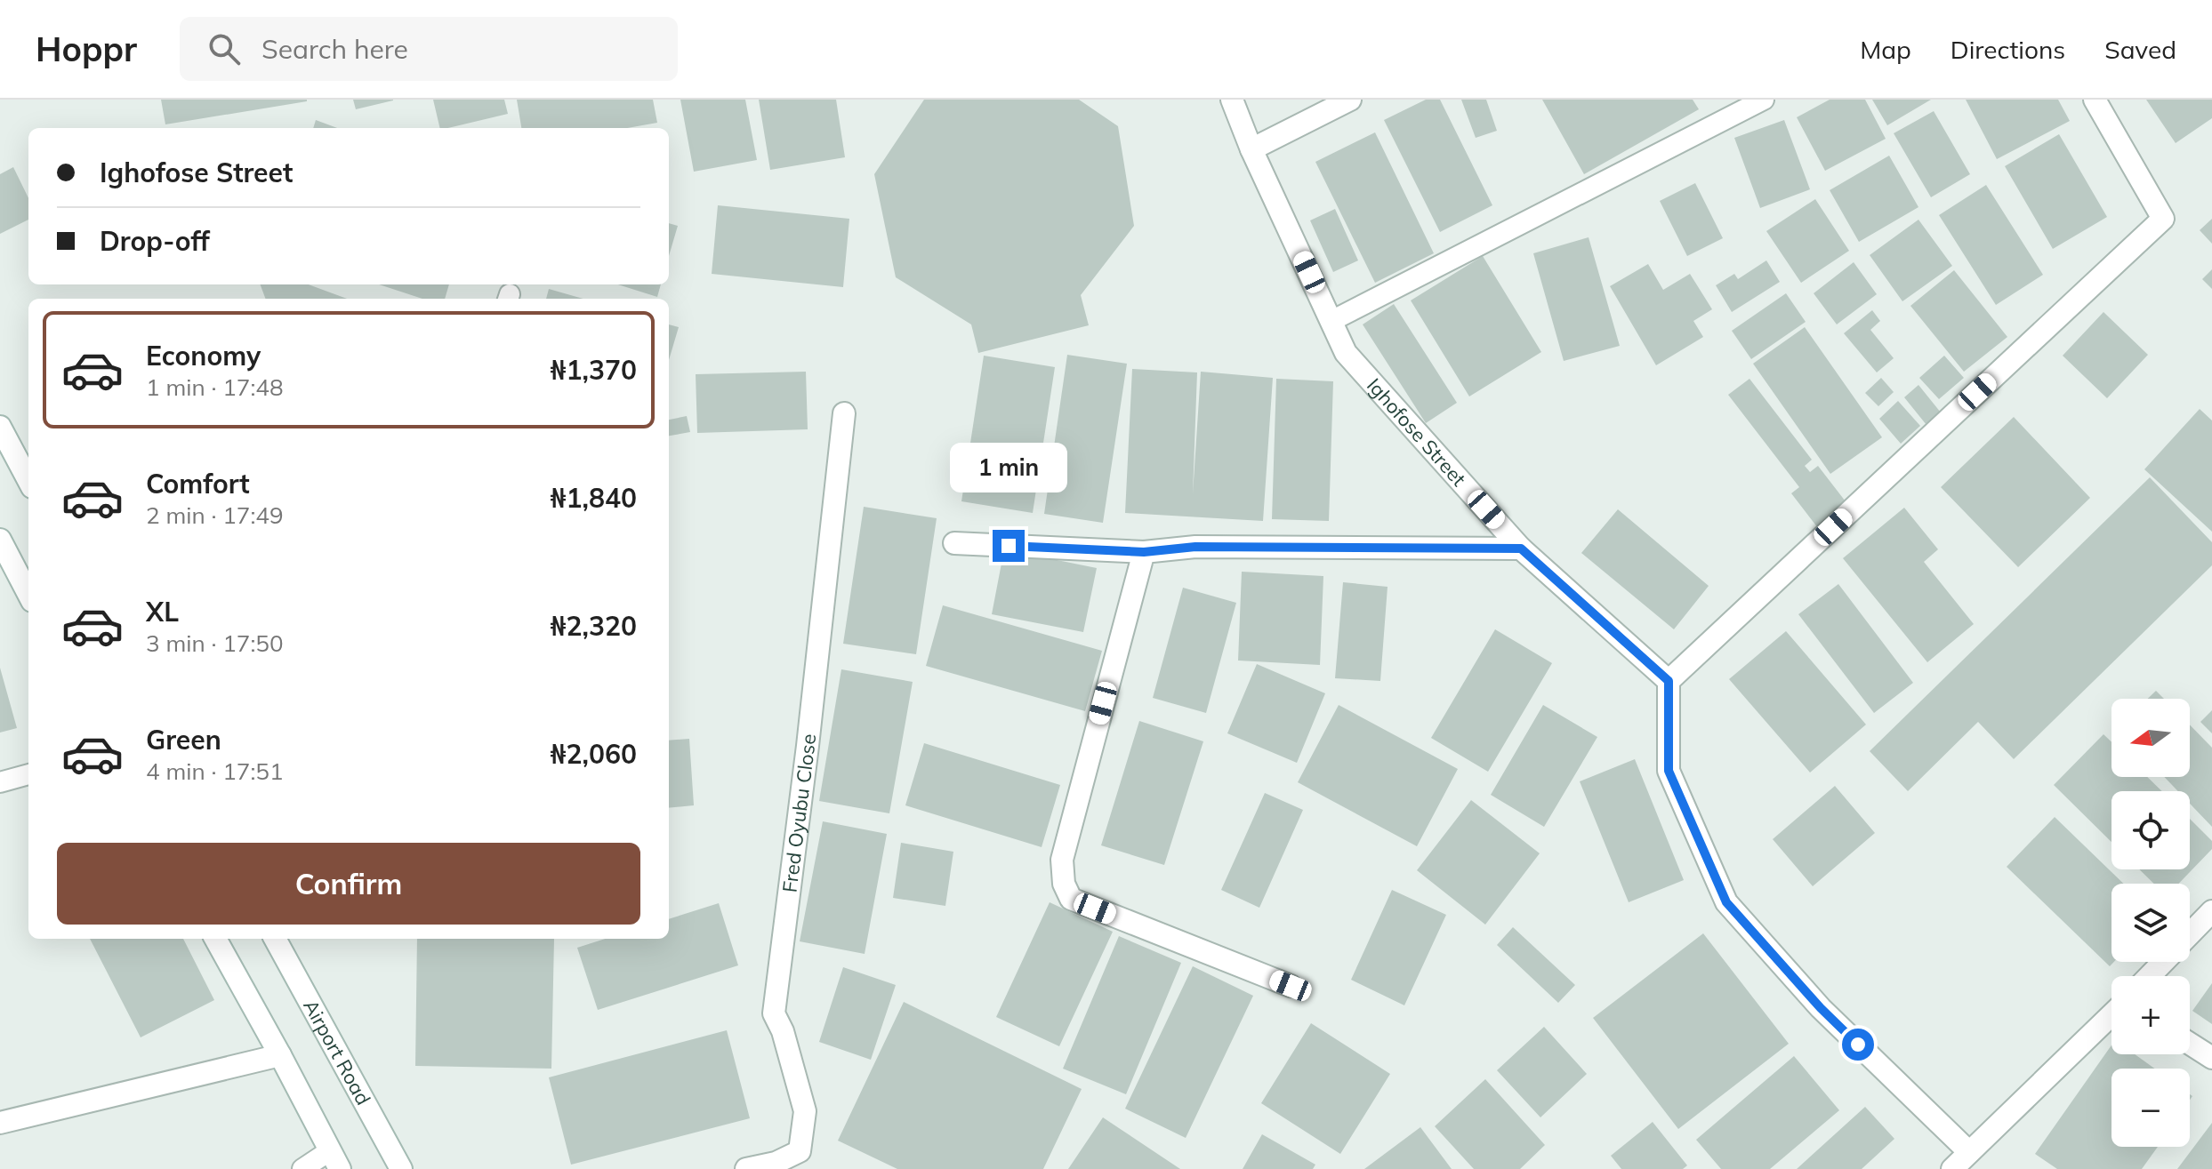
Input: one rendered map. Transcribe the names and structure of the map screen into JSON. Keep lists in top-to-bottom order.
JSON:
{
  "streets": {
    "street": ["Ighofose Street", "Fred Oyubu Close", "Airport Road"]
  },
  "north": "left",
  "page": {
    "header": "Hoppr",
    "search": "Search here",
    "nav": ["Map", "Directions", "Saved"],
    "banner": ["Ighofose Street", "Drop-off"],
    "list": [
      {
        "name": "Economy",
        "note": "1 min · 17:48",
        "value": "₦1,370"
      },
      {
        "name": "Comfort",
        "note": "2 min · 17:49",
        "value": "₦1,840"
      },
      {
        "name": "XL",
        "note": "3 min · 17:50",
        "value": "₦2,320"
      },
      {
        "name": "Green",
        "note": "4 min · 17:51",
        "value": "₦2,060"
      }
    ],
    "bubble": "1 min",
    "map_buttons": ["+", "−"],
    "buttons": "Confirm"
  }
}
